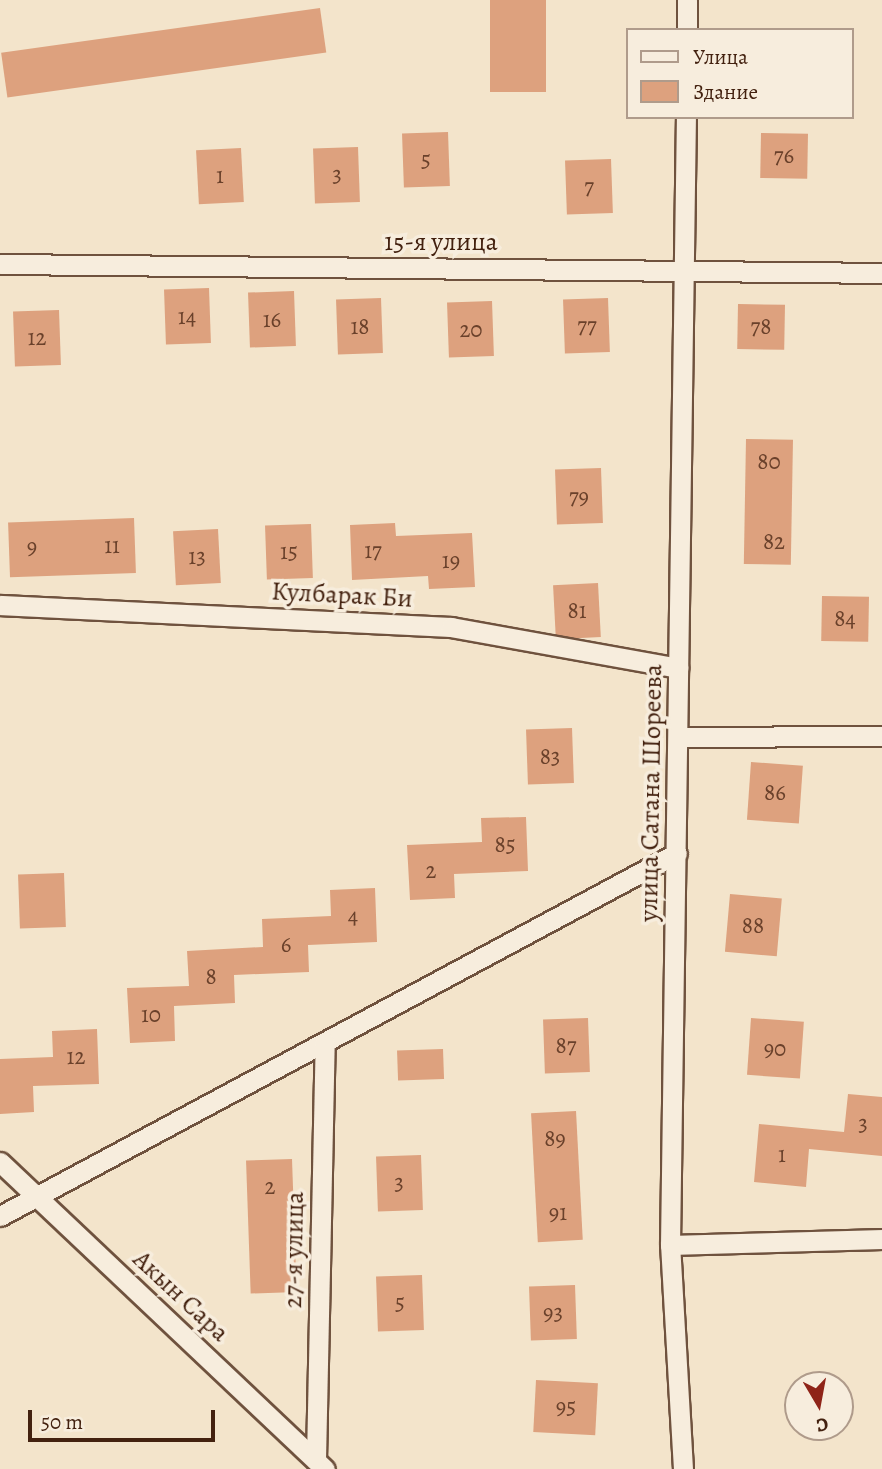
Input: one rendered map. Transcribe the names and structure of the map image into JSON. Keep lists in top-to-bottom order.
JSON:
{
  "streets": {
    "street": [
      "15-я улица",
      "Кулбарак Би",
      "улица Сатана Шореева",
      "27-я улица",
      "Акын Сара"
    ]
  },
  "crossings": [
    ["15-я улица", "улица Сатана Шореева"],
    ["Кулбарак Би", "улица Сатана Шореева"],
    ["27-я улица", "Акын Сара"]
  ],
  "house_numbers": [
    "76",
    "5",
    "3",
    "1",
    "7",
    "14",
    "16",
    "77",
    "18",
    "78",
    "20",
    "12",
    "80",
    "79",
    "82",
    "11",
    "9",
    "17",
    "15",
    "13",
    "19",
    "81",
    "84",
    "83",
    "86",
    "85",
    "2",
    "4",
    "88",
    "6",
    "8",
    "10",
    "87",
    "90",
    "12",
    "3",
    "89",
    "1",
    "3",
    "2",
    "91",
    "5",
    "93",
    "95"
  ],
  "legend": ["Улица", "Здание"],
  "scale_bar": "50 m",
  "north": "bottom"
}
